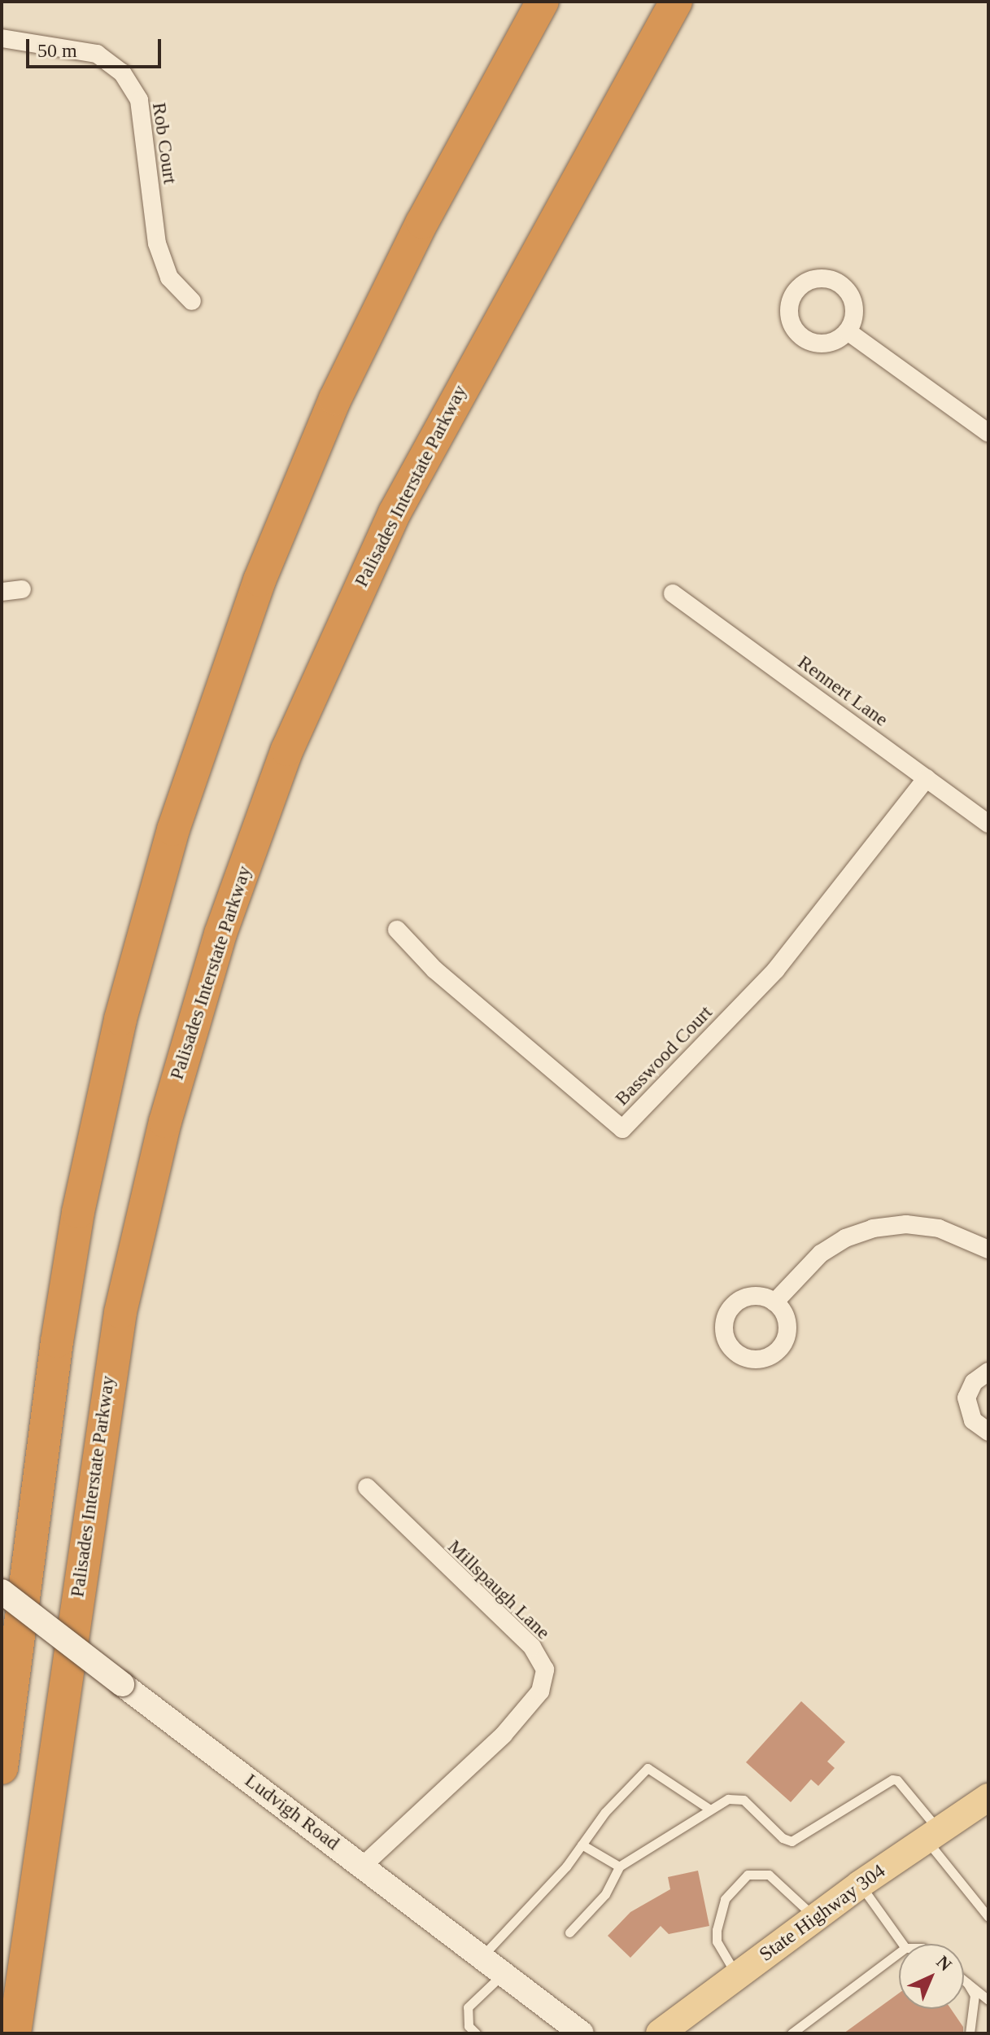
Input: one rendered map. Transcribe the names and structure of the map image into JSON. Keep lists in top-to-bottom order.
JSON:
{
  "streets": {
    "highway": ["Palisades Interstate Parkway"],
    "main road": ["State Highway 304"],
    "street": [
      "Rob Court",
      "Rennert Lane",
      "Basswood Court",
      "Millspaugh Lane",
      "Ludvigh Road"
    ]
  },
  "crossings": [
    ["Rennert Lane", "Basswood Court"],
    ["Millspaugh Lane", "Ludvigh Road"]
  ],
  "scale_bar": "50 m",
  "north": "top right"
}
